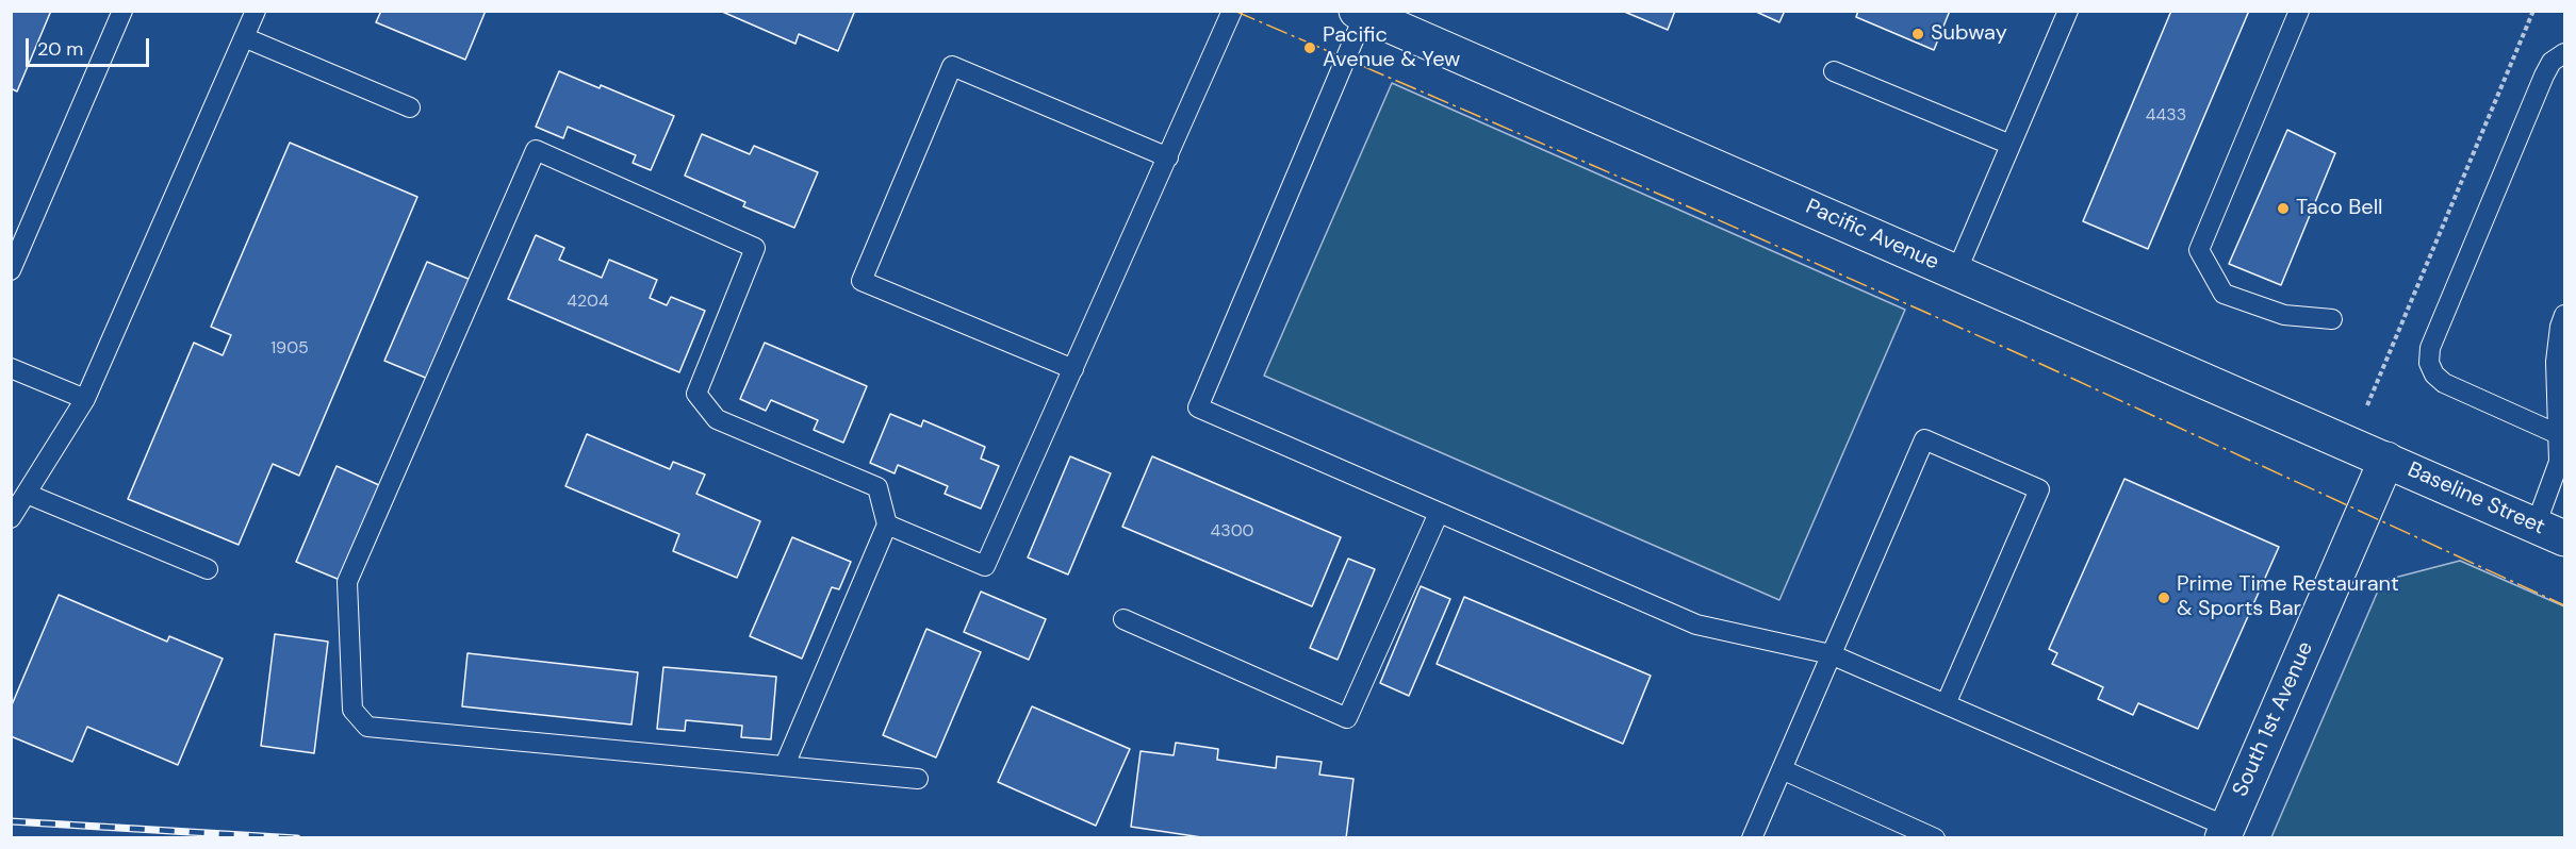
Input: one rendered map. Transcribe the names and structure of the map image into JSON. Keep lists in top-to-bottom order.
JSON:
{
  "streets": {
    "main road": ["Pacific Avenue", "Baseline Street", "South 1st Avenue"]
  },
  "crossings": [
    ["Pacific Avenue", "Baseline Street"],
    ["Pacific Avenue", "South 1st Avenue"],
    ["Baseline Street", "South 1st Avenue"]
  ],
  "places": [
    "Subway",
    "Pacific Avenue & Yew",
    "Taco Bell",
    "Prime Time Restaurant & Sports Bar"
  ],
  "house_numbers": [
    "4433",
    "4204",
    "1905",
    "4300"
  ],
  "scale_bar": "20 m"
}
